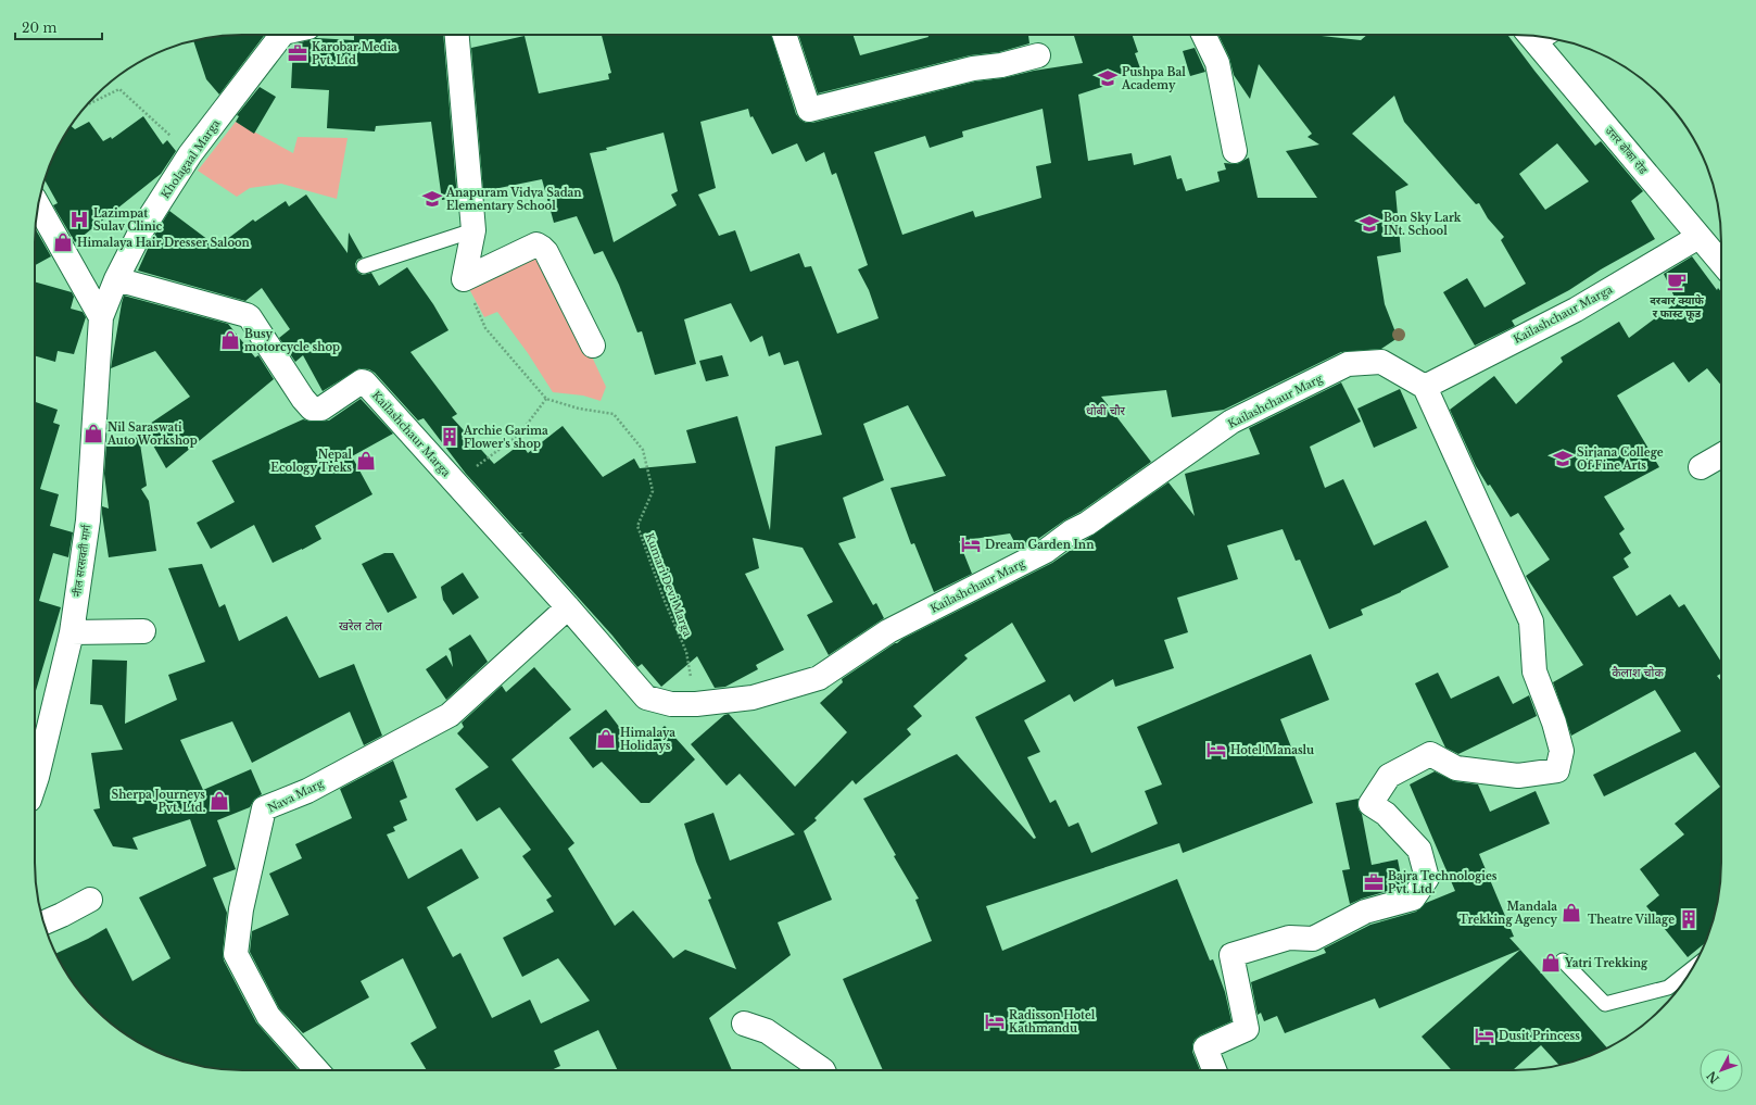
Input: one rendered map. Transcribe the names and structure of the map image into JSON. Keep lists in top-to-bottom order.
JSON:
{
  "streets": {
    "street": [
      "उत्तर ढोका रोड",
      "Kholagaal Marga",
      "Kailashchaur Marga",
      "Kailashchaur Marg",
      "नील सरसवती मार्ग",
      "Nava Marg"
    ],
    "path": ["Kumari Devi Marga"]
  },
  "crossings": [
    ["उत्तर ढोका रोड", "Kailashchaur Marga"],
    ["Kholagaal Marga", "Kailashchaur Marga"],
    ["Kholagaal Marga", "नील सरसवती मार्ग"],
    ["Kailashchaur Marga", "Kailashchaur Marg"],
    ["Kailashchaur Marga", "Nava Marg"],
    ["Kailashchaur Marg", "Kumari Devi Marga"]
  ],
  "districts": ["धोबी चौर", "खरेल टोल", "कैलाश चोक"],
  "places": {
    "office": ["Karobar Media Pvt. Ltd", "Bajra Technologies Pvt. Ltd."],
    "school or university": [
      "Pushpa Bal Academy",
      "Anapuram Vidya Sadan Elementary School",
      "Bon Sky Lark INt. School",
      "Sirjana College Of Fine Arts"
    ],
    "hospital": ["Lazimpat Sulav Clinic"],
    "shop": [
      "Himalaya Hair Dresser Saloon",
      "Busy motorcycle shop",
      "Nil Saraswati Auto Workshop",
      "Nepal Ecology Treks",
      "Himalaya Holidays",
      "Sherpa Journeys Pvt. Ltd.",
      "Mandala Trekking Agency",
      "Yatri Trekking"
    ],
    "cafe": ["दरबार क्याफे र फास्ट फूड"],
    "building": ["Archie Garima Flower's shop", "Theatre Village"],
    "hotel": [
      "Dream Garden Inn",
      "Hotel Manaslu",
      "Radisson Hotel Kathmandu",
      "Dusit Princess"
    ]
  },
  "scale_bar": "20 m",
  "north": "bottom left"
}
